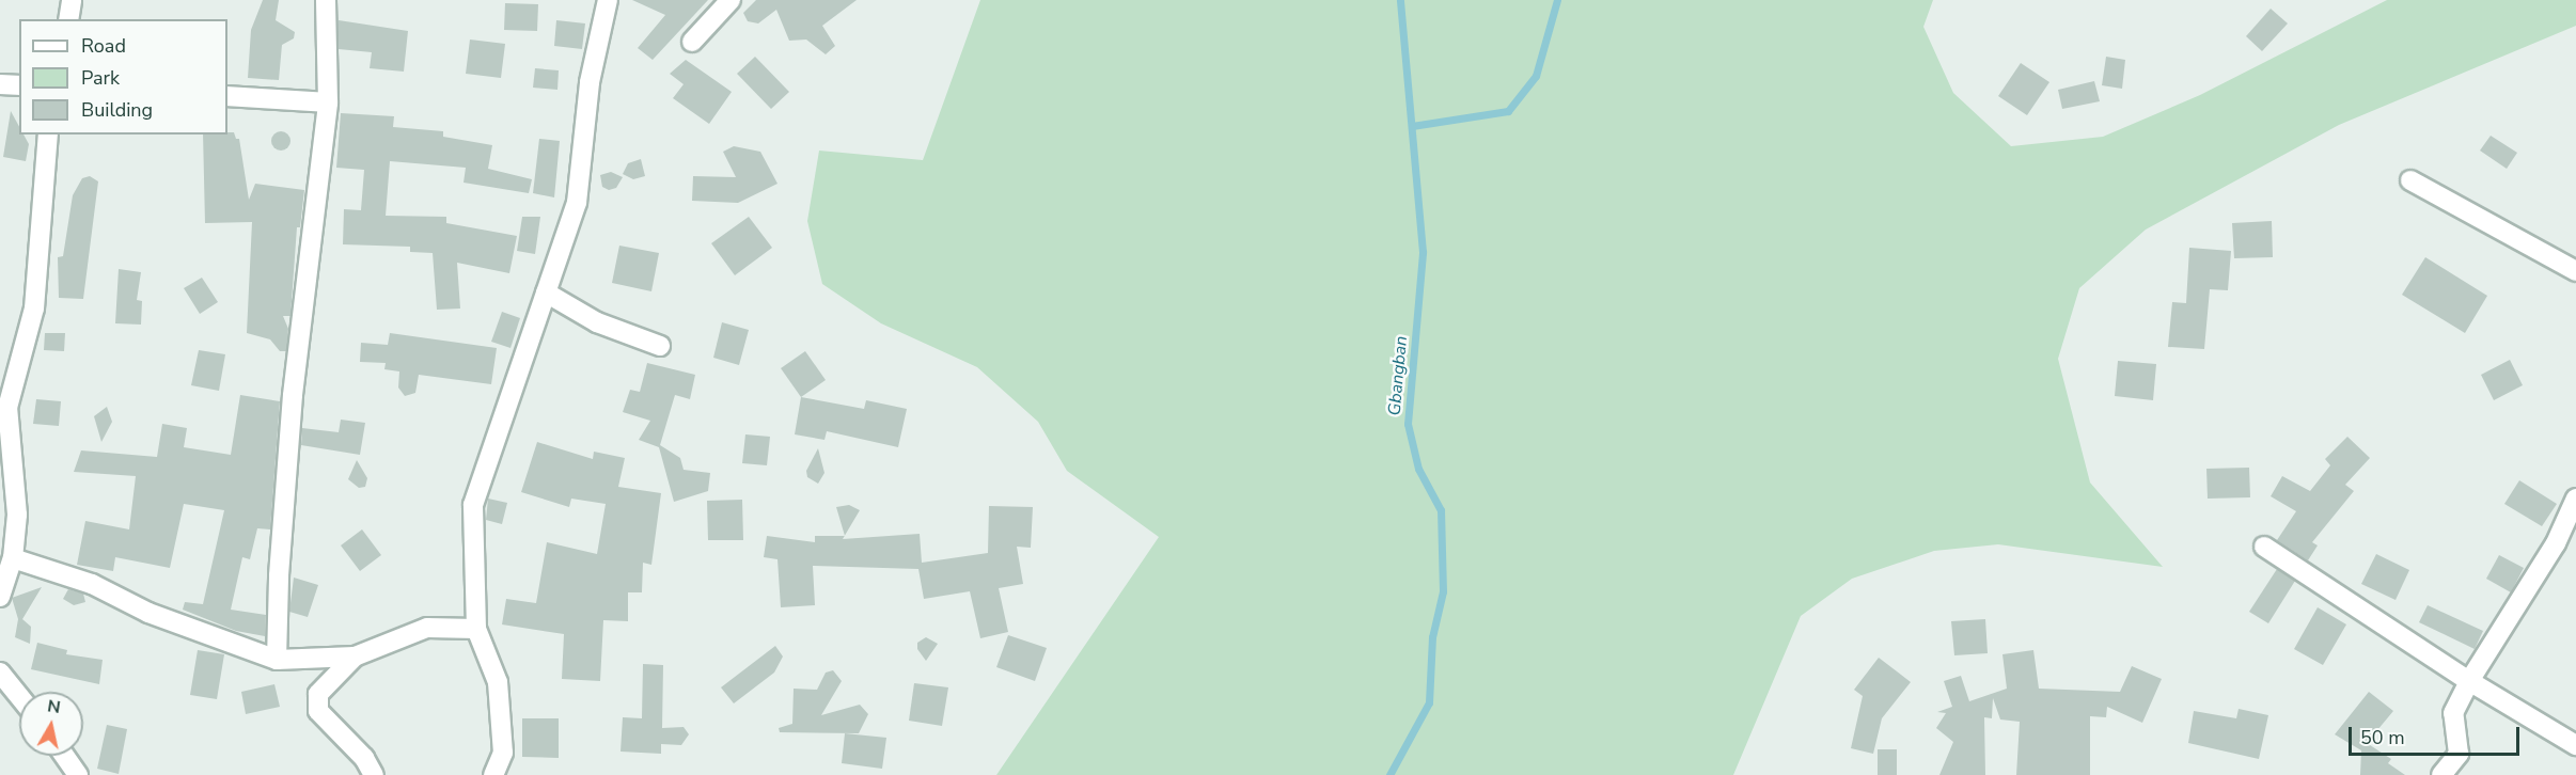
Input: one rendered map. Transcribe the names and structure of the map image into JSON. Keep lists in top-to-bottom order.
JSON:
{
  "water": ["Gbangban"],
  "legend": ["Road", "Park", "Building"],
  "scale_bar": "50 m",
  "north": "top"
}
